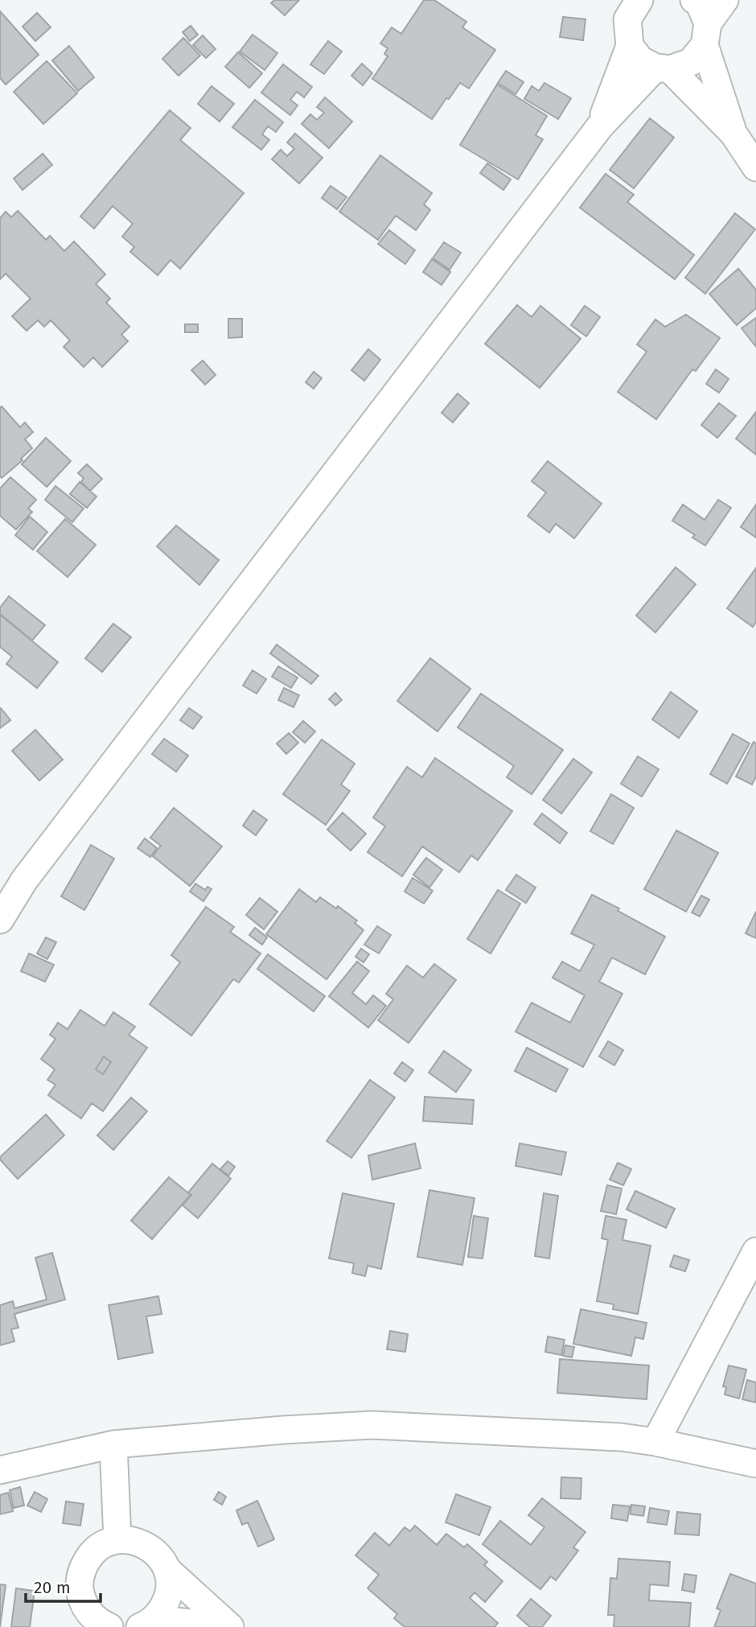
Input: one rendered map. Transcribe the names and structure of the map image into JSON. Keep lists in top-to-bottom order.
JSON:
{
  "scale_bar": "20 m"
}
